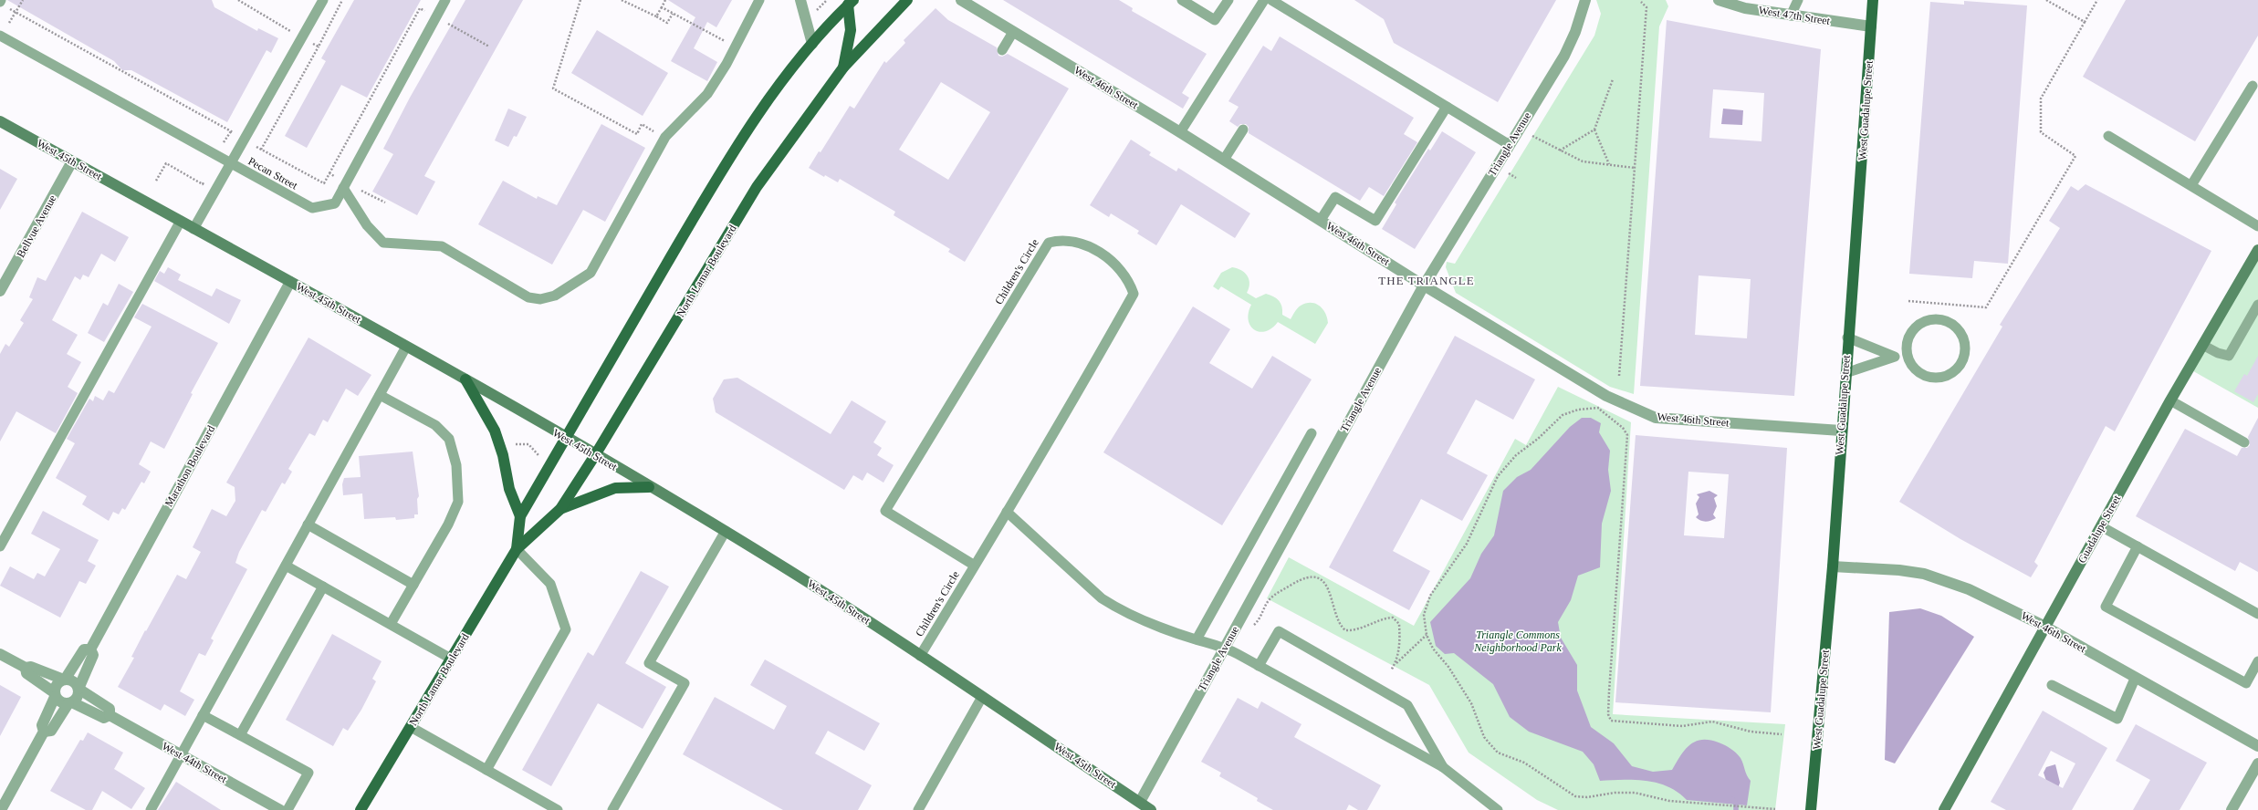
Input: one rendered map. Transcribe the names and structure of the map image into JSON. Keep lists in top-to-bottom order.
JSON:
{
  "streets": {
    "main road": [
      "West Guadalupe Street",
      "West 45th Street",
      "North Lamar Boulevard",
      "Guadalupe Street"
    ],
    "street": [
      "West 47th Street",
      "West 46th Street",
      "Triangle Avenue",
      "Bellvue Avenue",
      "Marathon Boulevard",
      "West 44th Street"
    ],
    "lane": ["Pecan Street", "Children's Circle"]
  },
  "crossings": [
    ["West 47th Street", "West Guadalupe Street"],
    ["West 46th Street", "West Guadalupe Street"],
    ["West 46th Street", "Triangle Avenue"],
    ["West 46th Street", "Guadalupe Street"],
    ["Triangle Avenue", "West 45th Street"],
    ["West 45th Street", "Bellvue Avenue"],
    ["West 45th Street", "North Lamar Boulevard"],
    ["West 45th Street", "Children's Circle"],
    ["West 45th Street", "Marathon Boulevard"],
    ["Marathon Boulevard", "West 44th Street"]
  ],
  "districts": ["THE TRIANGLE"],
  "parks": ["Triangle Commons Neighborhood Park"]
}
